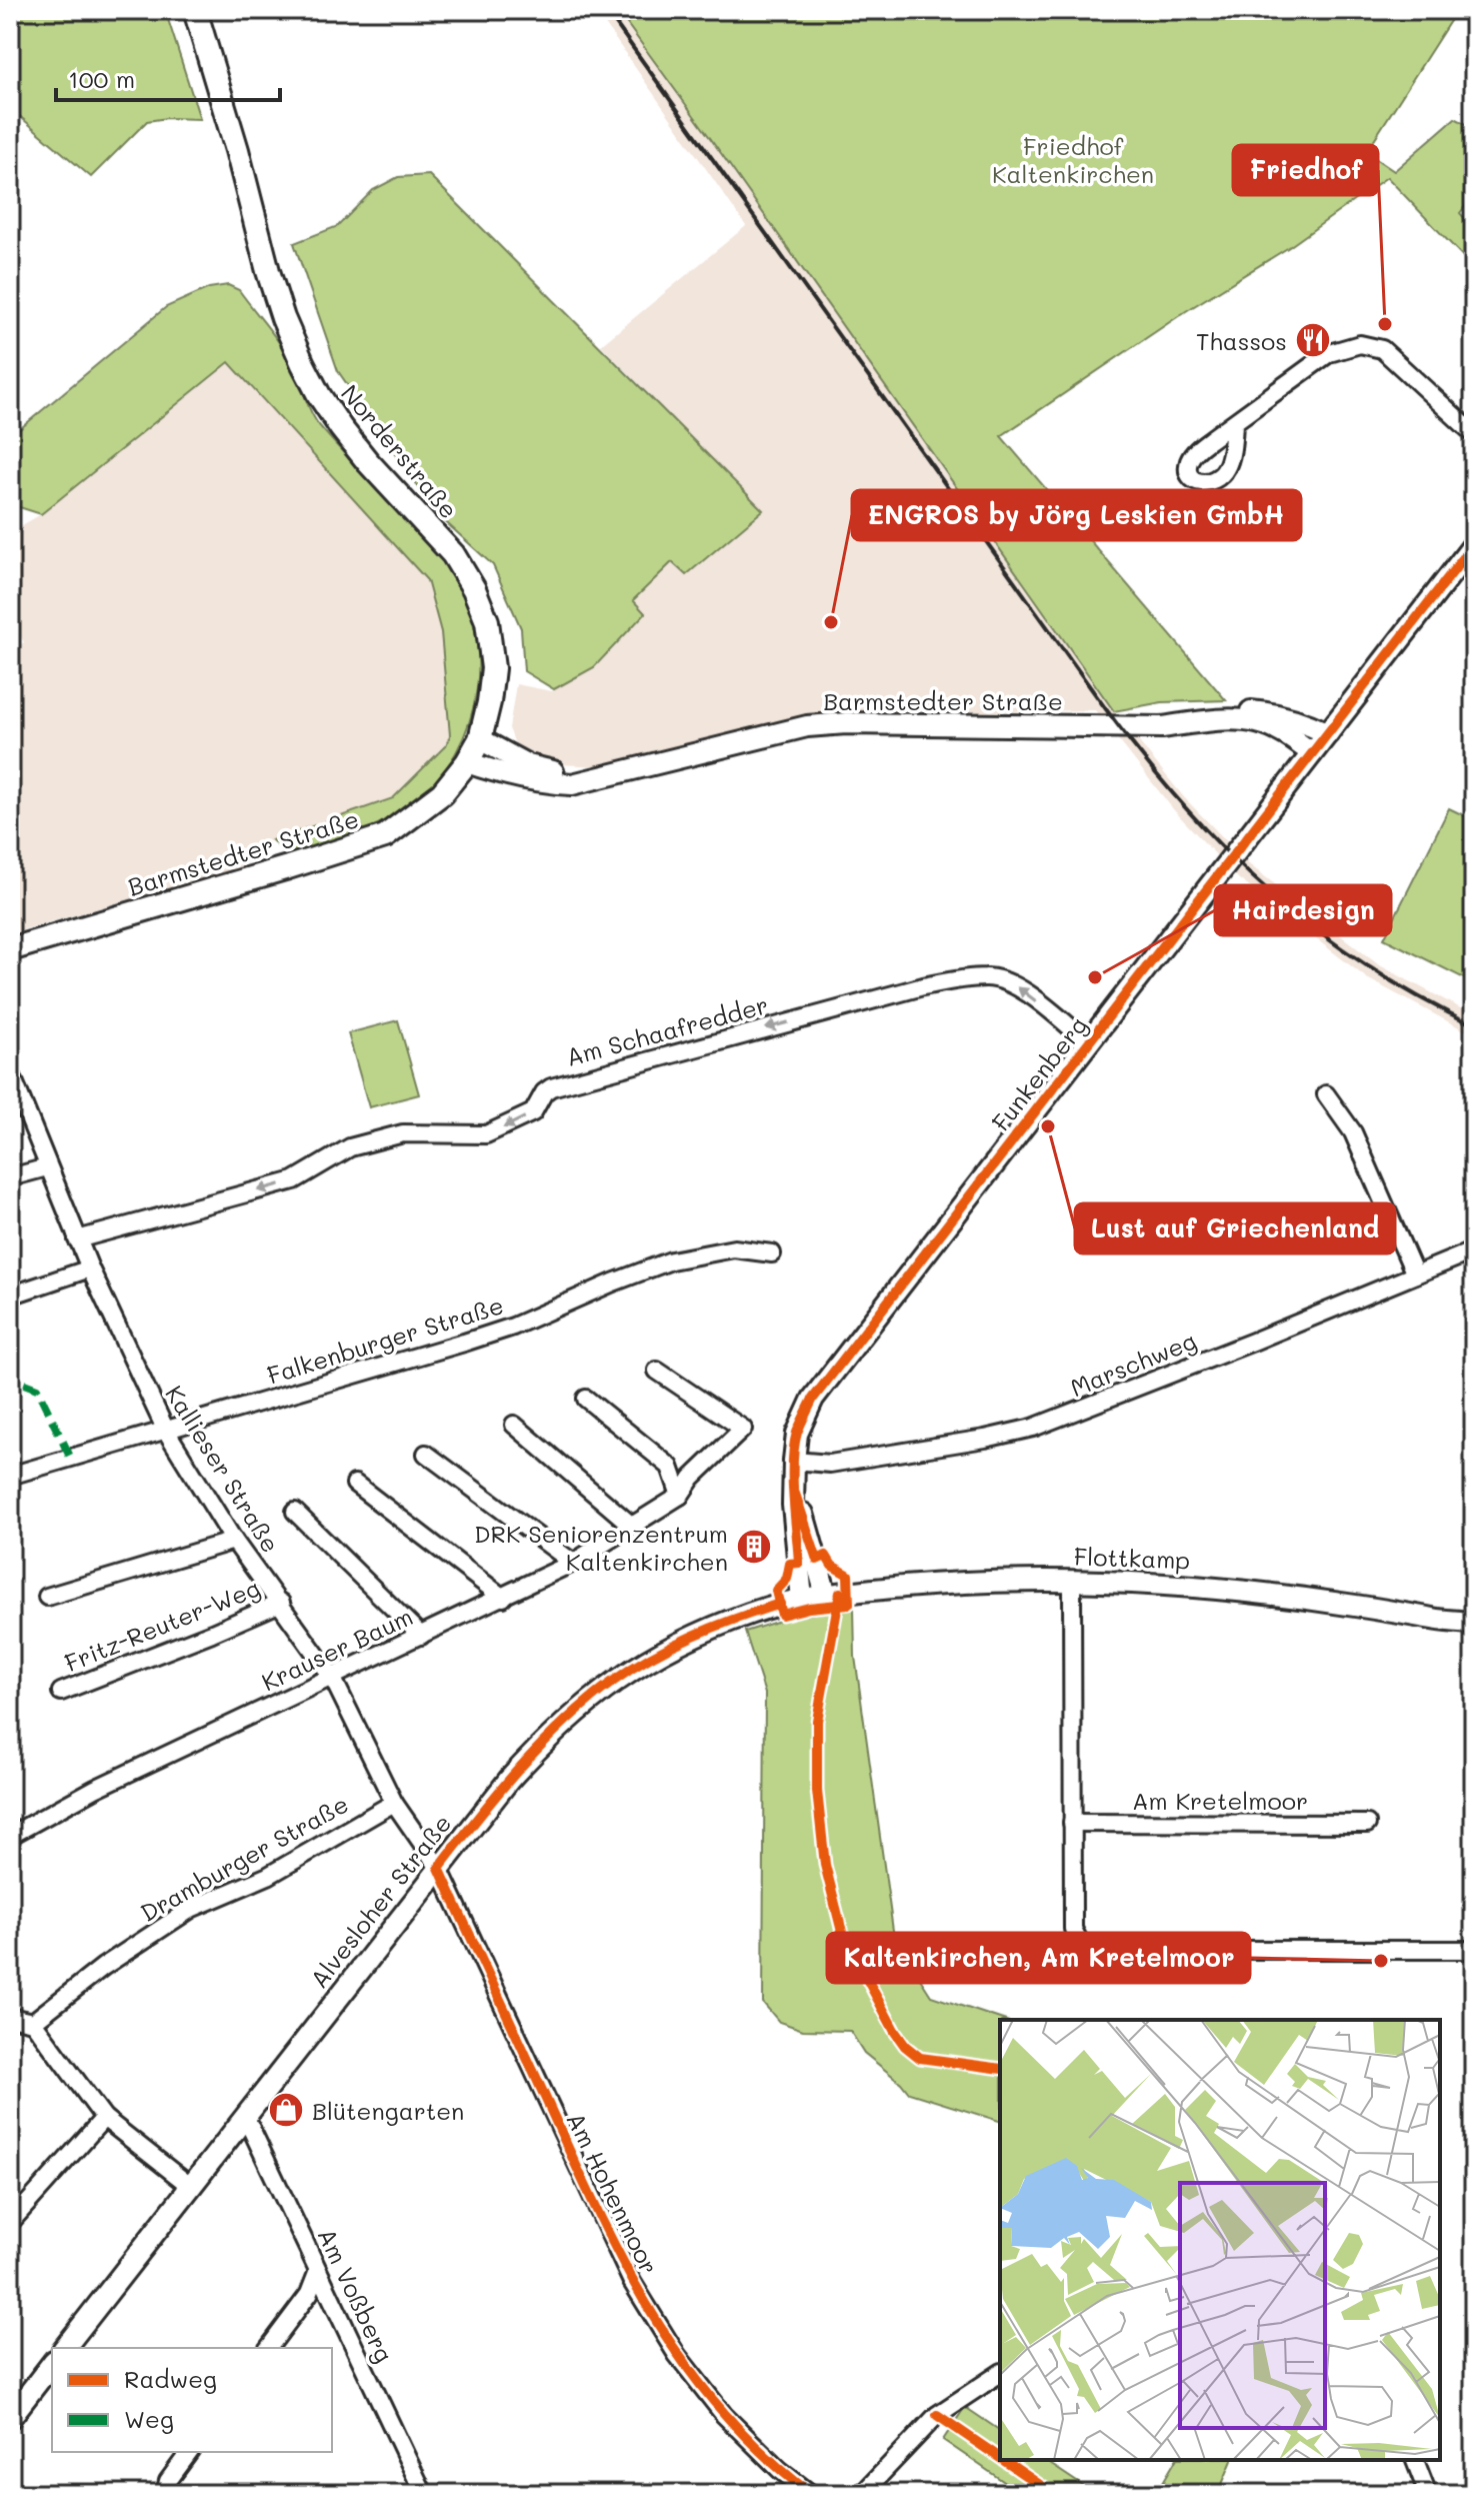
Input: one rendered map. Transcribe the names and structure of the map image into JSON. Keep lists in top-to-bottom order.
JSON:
{
  "streets": {
    "main road": ["Norderstraße", "Barmstedter Straße"],
    "street": [
      "Am Schaafredder",
      "Funkenberg",
      "Falkenburger Straße",
      "Marschweg",
      "Kallieser Straße",
      "Flottkamp",
      "Fritz-Reuter-Weg",
      "Krauser Baum",
      "Am Kretelmoor",
      "Dramburger Straße",
      "Alvesloher Straße",
      "Am Hohenmoor",
      "Am Voßberg"
    ]
  },
  "crossings": [
    ["Norderstraße", "Barmstedter Straße"],
    ["Barmstedter Straße", "Funkenberg"],
    ["Am Schaafredder", "Funkenberg"],
    ["Am Schaafredder", "Kallieser Straße"],
    ["Funkenberg", "Marschweg"],
    ["Funkenberg", "Flottkamp"],
    ["Funkenberg", "Alvesloher Straße"],
    ["Falkenburger Straße", "Kallieser Straße"],
    ["Kallieser Straße", "Fritz-Reuter-Weg"],
    ["Kallieser Straße", "Krauser Baum"],
    ["Kallieser Straße", "Dramburger Straße"],
    ["Kallieser Straße", "Alvesloher Straße"],
    ["Kallieser Straße", "Am Hohenmoor"],
    ["Flottkamp", "Alvesloher Straße"],
    ["Alvesloher Straße", "Am Hohenmoor"],
    ["Alvesloher Straße", "Am Voßberg"]
  ],
  "one_way": ["Am Schaafredder"],
  "parks": ["Friedhof Kaltenkirchen"],
  "places": {
    "other": [
      "Friedhof",
      "ENGROS by Jörg Leskien GmbH",
      "Hairdesign",
      "Lust auf Griechenland",
      "Kaltenkirchen, Am Kretelmoor"
    ],
    "restaurant": ["Thassos"],
    "building": ["DRK Seniorenzentrum Kaltenkirchen"],
    "shop": ["Blütengarten"]
  },
  "legend": ["Radweg", "Weg"],
  "scale_bar": "100 m"
}
